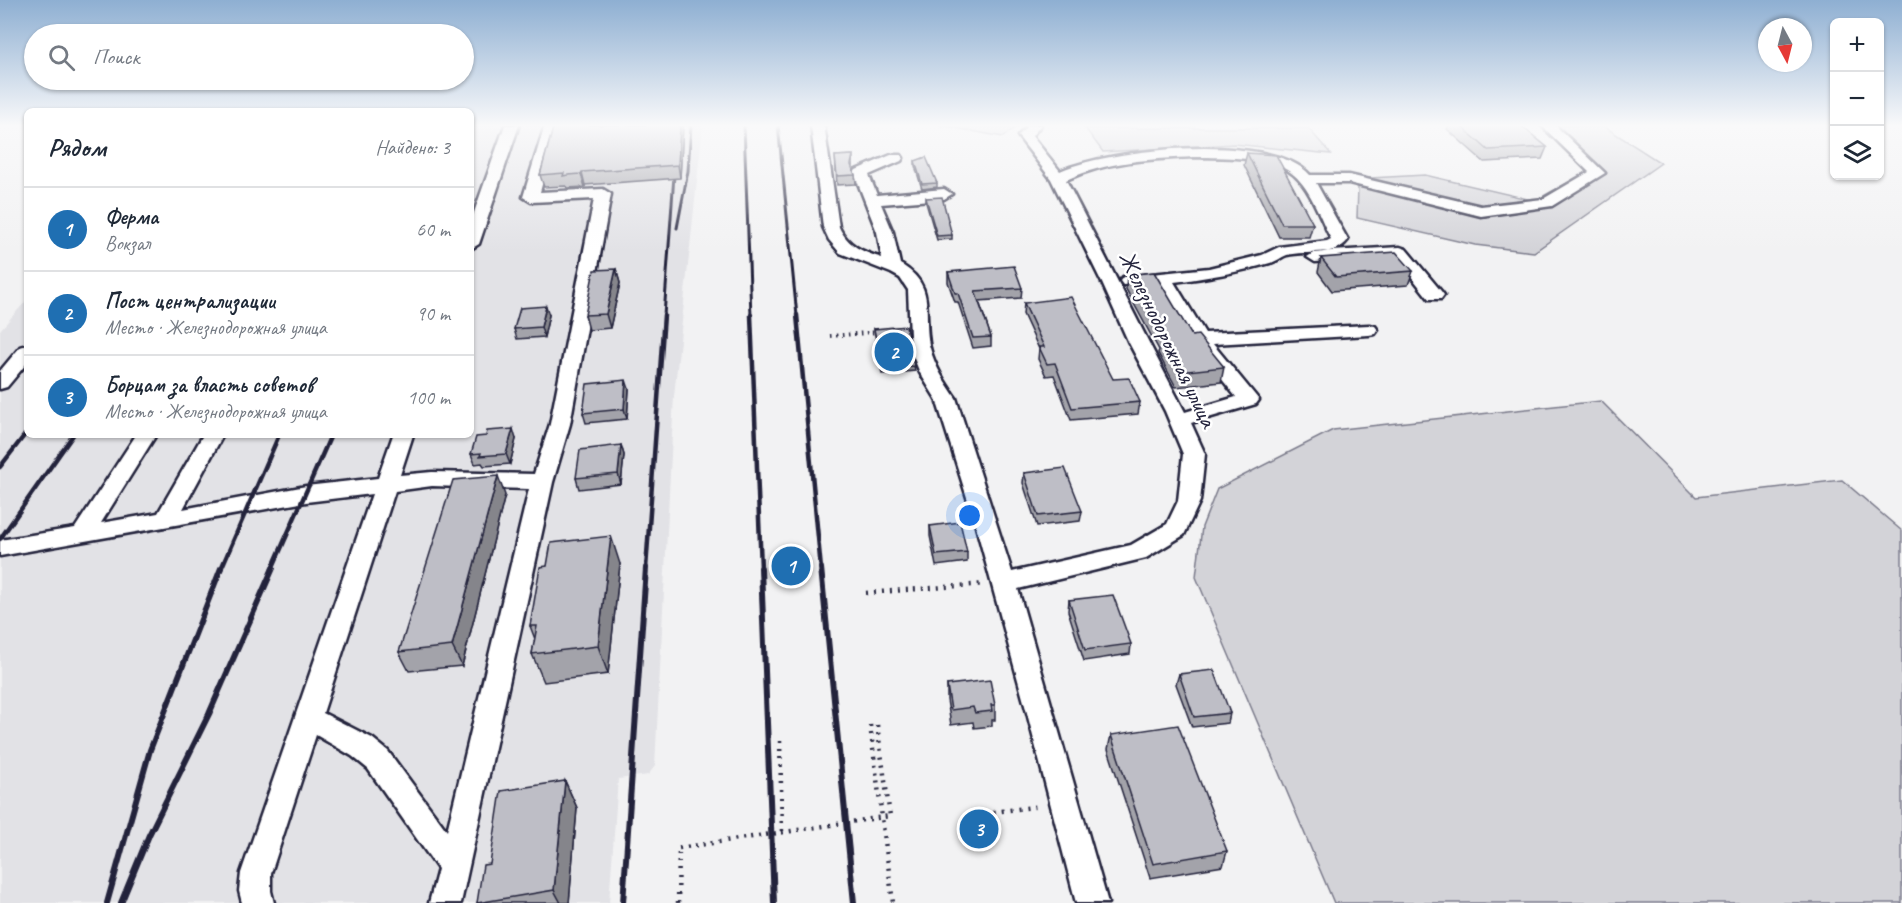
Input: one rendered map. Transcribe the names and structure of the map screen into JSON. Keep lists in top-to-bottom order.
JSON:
{
  "streets": {
    "street": ["Железнодорожная улица"]
  },
  "north": "bottom",
  "page": {
    "map_buttons": ["+", "−"],
    "search": "Поиск",
    "heading": ["Рядом", "Найдено: 3"],
    "list": [
      {
        "mark": "1",
        "name": "Ферма",
        "note": "Вокзал",
        "value": "60 m"
      },
      {
        "mark": "2",
        "name": "Пост централизации",
        "note": "Место · Железнодорожная улица",
        "value": "90 m"
      },
      {
        "mark": "3",
        "name": "Борцам за власть советов",
        "note": "Место · Железнодорожная улица",
        "value": "100 m"
      }
    ],
    "pins": ["2", "1", "3"]
  }
}
